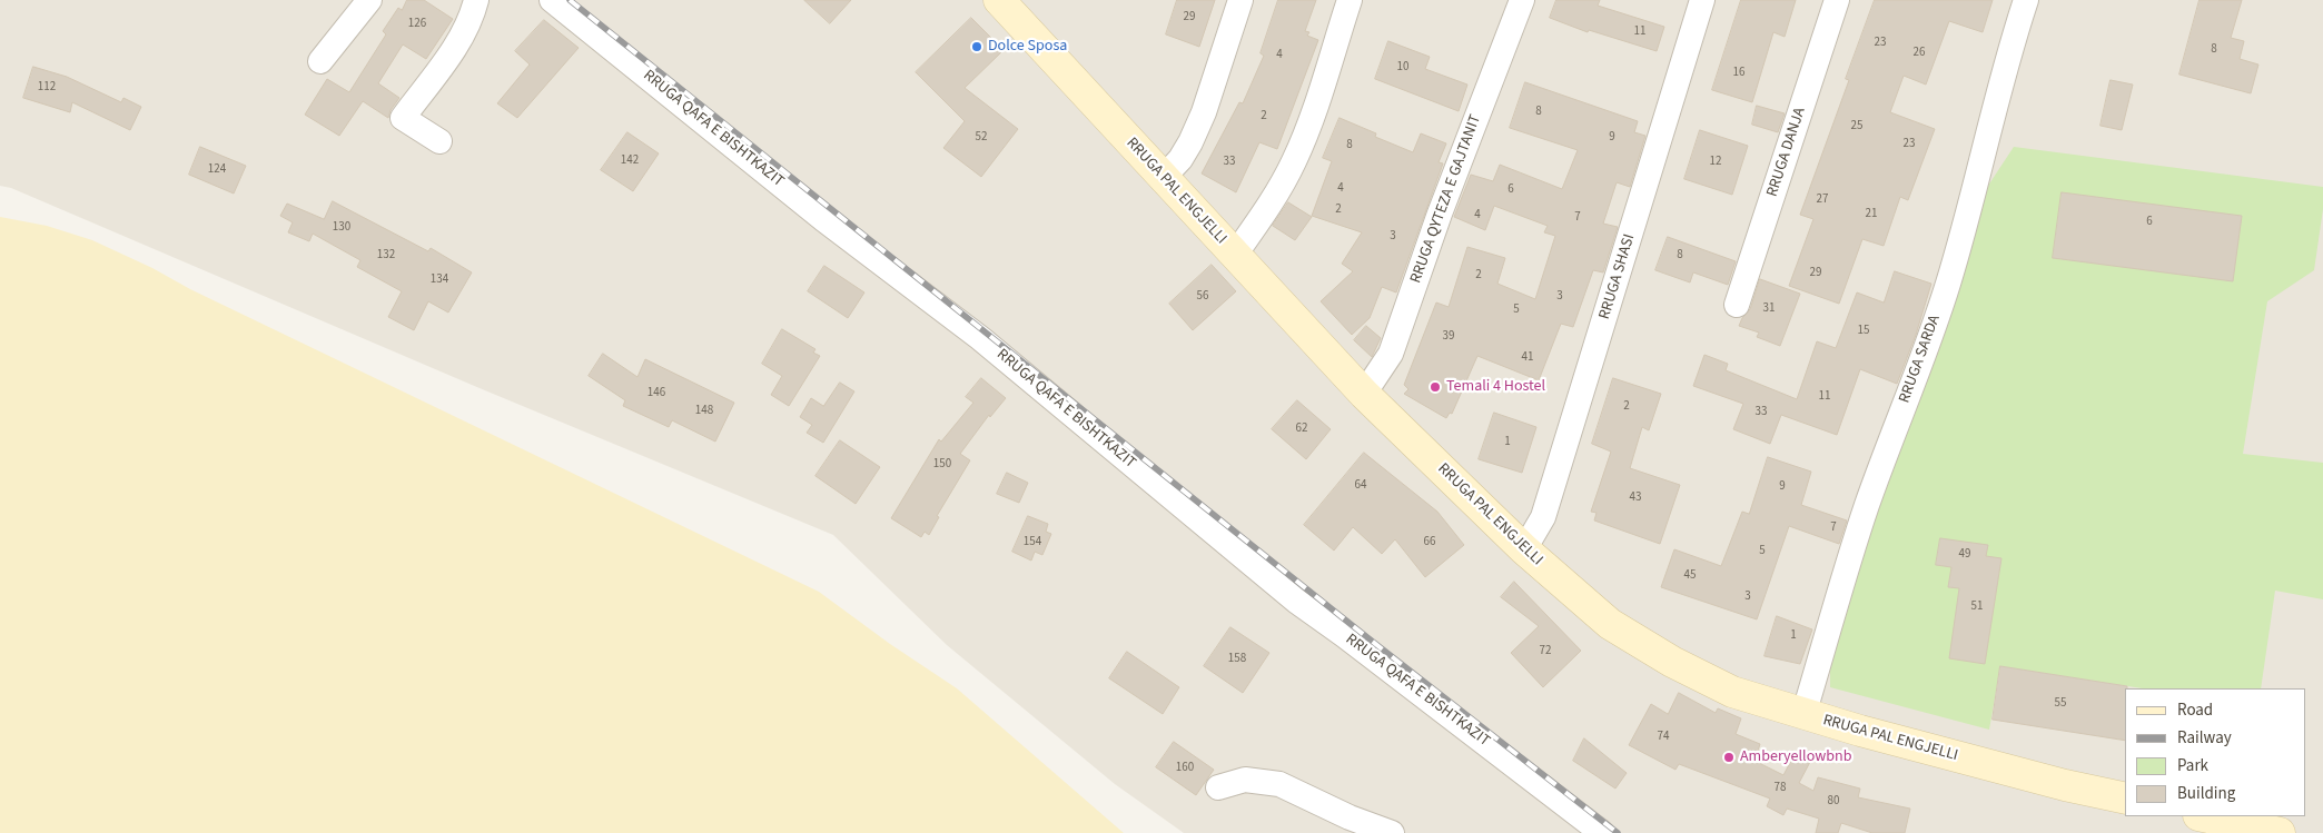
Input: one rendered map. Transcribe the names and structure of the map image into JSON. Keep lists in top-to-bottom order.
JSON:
{
  "streets": {
    "main road": ["RRUGA PAL ENGJELLI"],
    "street": [
      "RRUGA QAFA E BISHTKAZIT",
      "RRUGA DANJA",
      "RRUGA QYTEZA E GAJTANIT",
      "RRUGA SHASI",
      "RRUGA SARDA"
    ]
  },
  "crossings": [
    ["RRUGA PAL ENGJELLI", "RRUGA QYTEZA E GAJTANIT"],
    ["RRUGA PAL ENGJELLI", "RRUGA SHASI"],
    ["RRUGA PAL ENGJELLI", "RRUGA SARDA"]
  ],
  "places": ["Dolce Sposa", "Temali 4 Hostel", "Amberyellowbnb"],
  "house_numbers": [
    "29",
    "126",
    "11",
    "23",
    "8",
    "26",
    "4",
    "10",
    "16",
    "112",
    "8",
    "2",
    "25",
    "52",
    "9",
    "23",
    "8",
    "142",
    "33",
    "12",
    "124",
    "4",
    "6",
    "27",
    "2",
    "21",
    "4",
    "7",
    "6",
    "130",
    "3",
    "132",
    "8",
    "29",
    "2",
    "134",
    "56",
    "3",
    "31",
    "5",
    "15",
    "39",
    "41",
    "146",
    "11",
    "2",
    "148",
    "33",
    "62",
    "1",
    "150",
    "64",
    "9",
    "43",
    "7",
    "154",
    "66",
    "5",
    "49",
    "45",
    "3",
    "51",
    "1",
    "72",
    "158",
    "55",
    "74",
    "160",
    "78",
    "80"
  ],
  "legend": [
    "Road",
    "Railway",
    "Park",
    "Building"
  ]
}
